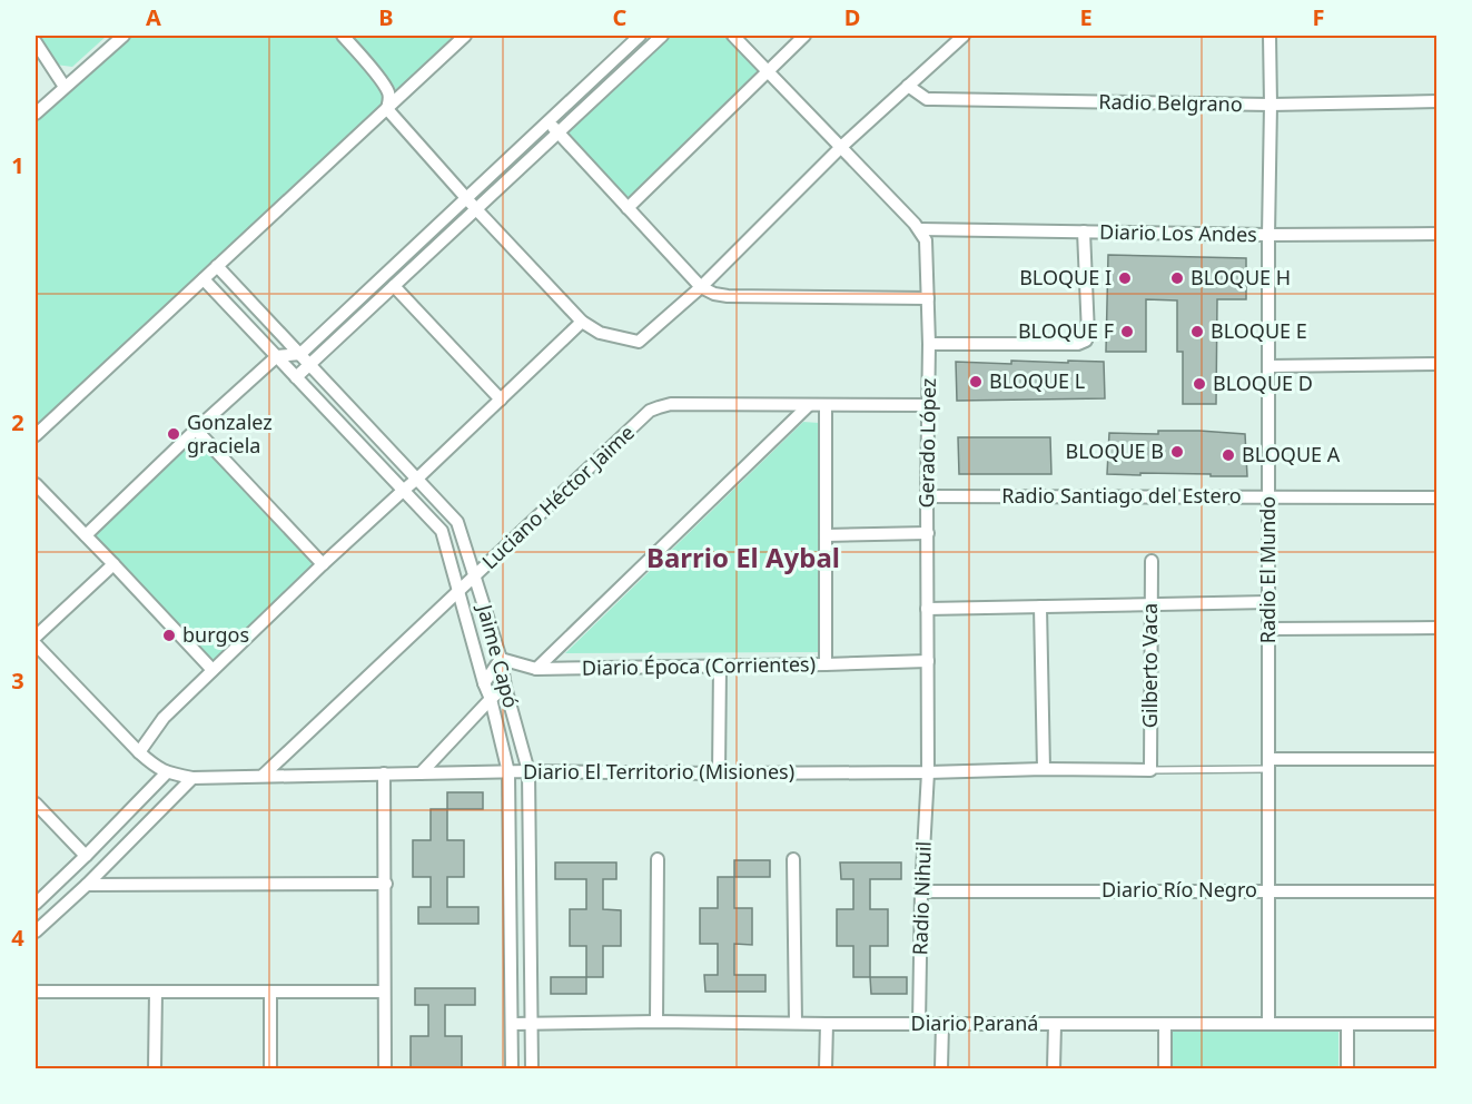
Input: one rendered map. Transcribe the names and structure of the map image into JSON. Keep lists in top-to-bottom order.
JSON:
{
  "streets": {
    "street": [
      "Radio Belgrano",
      "Diario Los Andes",
      "Gerado López",
      "Radio Santiago del Estero",
      "Luciano Héctor Jaime",
      "Radio El Mundo",
      "Jaime Capó",
      "Gilberto Vaca",
      "Diario Época (Corrientes)",
      "Diario El Territorio (Misiones)",
      "Diario Río Negro",
      "Radio Nihuil",
      "Diario Paraná"
    ]
  },
  "crossings": [
    ["Radio Belgrano", "Radio El Mundo"],
    ["Diario Los Andes", "Gerado López"],
    ["Diario Los Andes", "Radio El Mundo"],
    ["Gerado López", "Radio Santiago del Estero"],
    ["Gerado López", "Luciano Héctor Jaime"],
    ["Gerado López", "Diario Época (Corrientes)"],
    ["Gerado López", "Diario El Territorio (Misiones)"],
    ["Gerado López", "Radio Nihuil"],
    ["Radio Santiago del Estero", "Radio El Mundo"],
    ["Luciano Héctor Jaime", "Jaime Capó"],
    ["Luciano Héctor Jaime", "Diario El Territorio (Misiones)"],
    ["Radio El Mundo", "Diario Río Negro"],
    ["Radio El Mundo", "Diario Paraná"],
    ["Jaime Capó", "Diario Época (Corrientes)"],
    ["Jaime Capó", "Diario El Territorio (Misiones)"],
    ["Jaime Capó", "Diario Paraná"],
    ["Gilberto Vaca", "Diario El Territorio (Misiones)"],
    ["Diario El Territorio (Misiones)", "Radio Nihuil"],
    ["Diario Río Negro", "Radio Nihuil"],
    ["Radio Nihuil", "Diario Paraná"]
  ],
  "districts": ["Barrio El Aybal"],
  "places": [
    "BLOQUE I",
    "BLOQUE H",
    "BLOQUE F",
    "BLOQUE E",
    "BLOQUE L",
    "BLOQUE D",
    "Gonzalez graciela",
    "BLOQUE B",
    "BLOQUE A",
    "burgos"
  ],
  "grid": {
    "columns": [
      "A",
      "B",
      "C",
      "D",
      "E",
      "F"
    ],
    "rows": [
      "1",
      "2",
      "3",
      "4"
    ]
  }
}
